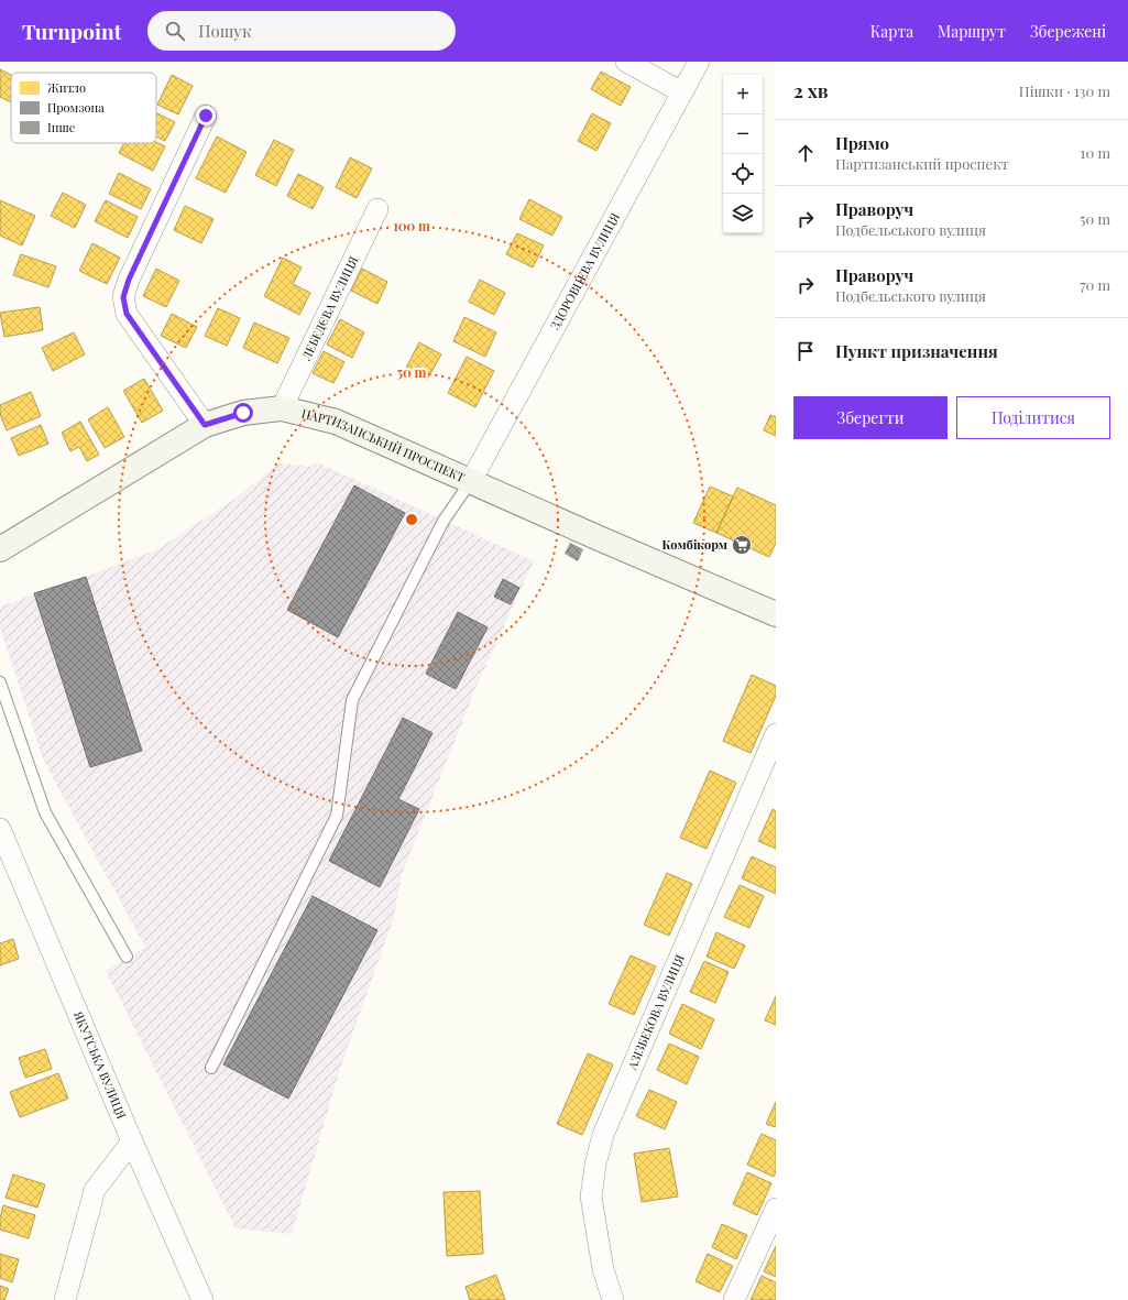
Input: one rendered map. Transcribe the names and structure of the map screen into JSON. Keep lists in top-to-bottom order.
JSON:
{
  "streets": {
    "street": [
      "ЗДОРОВЦЕВА ВУЛИЦЯ",
      "ЛЕБЕДЄВА ВУЛИЦЯ",
      "ПАРТИЗАНСЬКИЙ ПРОСПЕКТ",
      "АЗІЗБЕКОВА ВУЛИЦЯ",
      "ЯКУТСЬКА ВУЛИЦЯ"
    ]
  },
  "crossings": [
    ["ЗДОРОВЦЕВА ВУЛИЦЯ", "ПАРТИЗАНСЬКИЙ ПРОСПЕКТ"],
    ["ЛЕБЕДЄВА ВУЛИЦЯ", "ПАРТИЗАНСЬКИЙ ПРОСПЕКТ"]
  ],
  "places": {
    "supermarket": ["Комбікорм"]
  },
  "legend": ["Житло", "Промзона", "Інше"],
  "page": {
    "header": "Turnpoint",
    "search": "Пошук",
    "nav": ["Карта", "Маршрут", "Збережені"],
    "heading": ["2 хв", "Пішки · 130 m"],
    "map_buttons": ["+", "−"],
    "list": [
      ["Прямо", "Партизанський проспект", "10 m"],
      ["Праворуч", "Подбєльського вулиця", "50 m"],
      ["Праворуч", "Подбєльського вулиця", "70 m"],
      "Пункт призначення"
    ],
    "buttons": ["Зберегти", "Поділитися"]
  },
  "rings": ["100 m", "50 m"]
}
